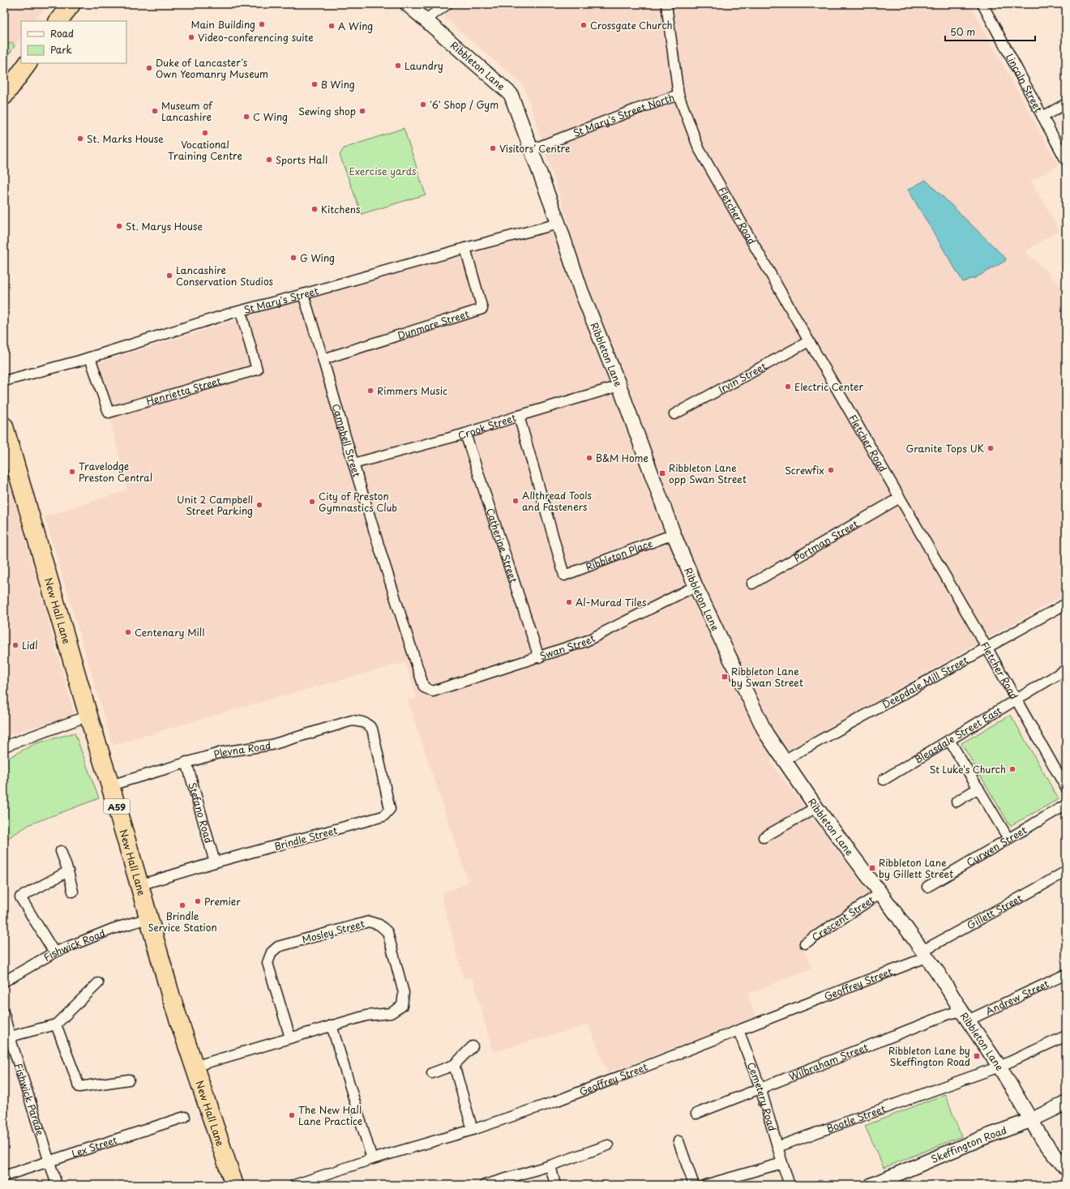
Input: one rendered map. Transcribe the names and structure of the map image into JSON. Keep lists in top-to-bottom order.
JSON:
{
  "streets": {
    "highway": ["New Hall Lane", "A59"],
    "main road": ["Ribbleton Lane", "Skeffington Road"],
    "street": [
      "Lincoln Street",
      "St Mary's Street North",
      "Fletcher Road",
      "St Mary's Street",
      "Dunmore Street",
      "Irvin Street",
      "Henrietta Street",
      "Crook Street",
      "Campbell Street",
      "Portman Street",
      "Catherine Street",
      "Ribbleton Place",
      "Swan Street",
      "Deepdale Mill Street",
      "Bleasdale Street East",
      "Plevna Road",
      "Stefano Road",
      "Brindle Street",
      "Curwen Street",
      "Gillett Street",
      "Crescent Street",
      "Mosley Street",
      "Fishwick Road",
      "Geoffrey Street",
      "Andrew Street",
      "Wilbraham Street",
      "Cemetery Road",
      "Fishwick Parade",
      "Bootle Street",
      "Lex Street"
    ]
  },
  "crossings": [
    ["Ribbleton Lane", "St Mary's Street North"],
    ["Ribbleton Lane", "St Mary's Street"],
    ["Ribbleton Lane", "Crook Street"],
    ["Ribbleton Lane", "Ribbleton Place"],
    ["Ribbleton Lane", "Swan Street"],
    ["Ribbleton Lane", "Deepdale Mill Street"],
    ["Ribbleton Lane", "Gillett Street"],
    ["Ribbleton Lane", "Crescent Street"],
    ["Ribbleton Lane", "Geoffrey Street"],
    ["Ribbleton Lane", "Andrew Street"],
    ["Ribbleton Lane", "Wilbraham Street"],
    ["Ribbleton Lane", "Bootle Street"],
    ["Ribbleton Lane", "Skeffington Road"],
    ["St Mary's Street North", "Fletcher Road"],
    ["Fletcher Road", "Irvin Street"],
    ["Fletcher Road", "Portman Street"],
    ["Fletcher Road", "Deepdale Mill Street"],
    ["Fletcher Road", "Bleasdale Street East"],
    ["St Mary's Street", "Dunmore Street"],
    ["St Mary's Street", "Henrietta Street"],
    ["St Mary's Street", "Campbell Street"],
    ["Dunmore Street", "Campbell Street"],
    ["Crook Street", "Campbell Street"],
    ["Crook Street", "Catherine Street"],
    ["Crook Street", "Ribbleton Place"],
    ["Campbell Street", "Swan Street"],
    ["Catherine Street", "Swan Street"],
    ["New Hall Lane", "Plevna Road"],
    ["New Hall Lane", "Brindle Street"],
    ["New Hall Lane", "Mosley Street"],
    ["New Hall Lane", "Fishwick Road"],
    ["Plevna Road", "Stefano Road"],
    ["Plevna Road", "Brindle Street"],
    ["Stefano Road", "Brindle Street"],
    ["Gillett Street", "Geoffrey Street"],
    ["Geoffrey Street", "Cemetery Road"],
    ["Andrew Street", "Wilbraham Street"],
    ["Wilbraham Street", "Cemetery Road"],
    ["Cemetery Road", "Bootle Street"],
    ["Fishwick Parade", "Lex Street"]
  ],
  "parks": ["Exercise yards"],
  "places": {
    "other": [
      "Main Building",
      "Crossgate Church",
      "A Wing",
      "Video-conferencing suite",
      "Laundry",
      "Duke of Lancaster's Own Yeomanry Museum",
      "B Wing",
      "'6' Shop / Gym",
      "Museum of Lancashire",
      "Sewing shop",
      "C Wing",
      "Vocational Training Centre",
      "St. Marks House",
      "Visitors' Centre",
      "Sports Hall",
      "Kitchens",
      "St. Marys House",
      "G Wing",
      "Lancashire Conservation Studios",
      "Electric Center",
      "Rimmers Music",
      "Granite Tops UK",
      "B&M Home",
      "Screwfix",
      "Travelodge Preston Central",
      "Allthread Tools and Fasteners",
      "City of Preston Gymnastics Club",
      "Unit 2 Campbell Street Parking",
      "Al-Murad Tiles",
      "Centenary Mill",
      "Lidl",
      "St Luke's Church",
      "Premier",
      "Brindle Service Station",
      "The New Hall Lane Practice"
    ],
    "transit": [
      "Ribbleton Lane opp Swan Street",
      "Ribbleton Lane by Swan Street",
      "Ribbleton Lane by Gillett Street",
      "Ribbleton Lane by Skeffington Road"
    ]
  },
  "legend": ["Road", "Park"],
  "scale_bar": "50 m"
}
